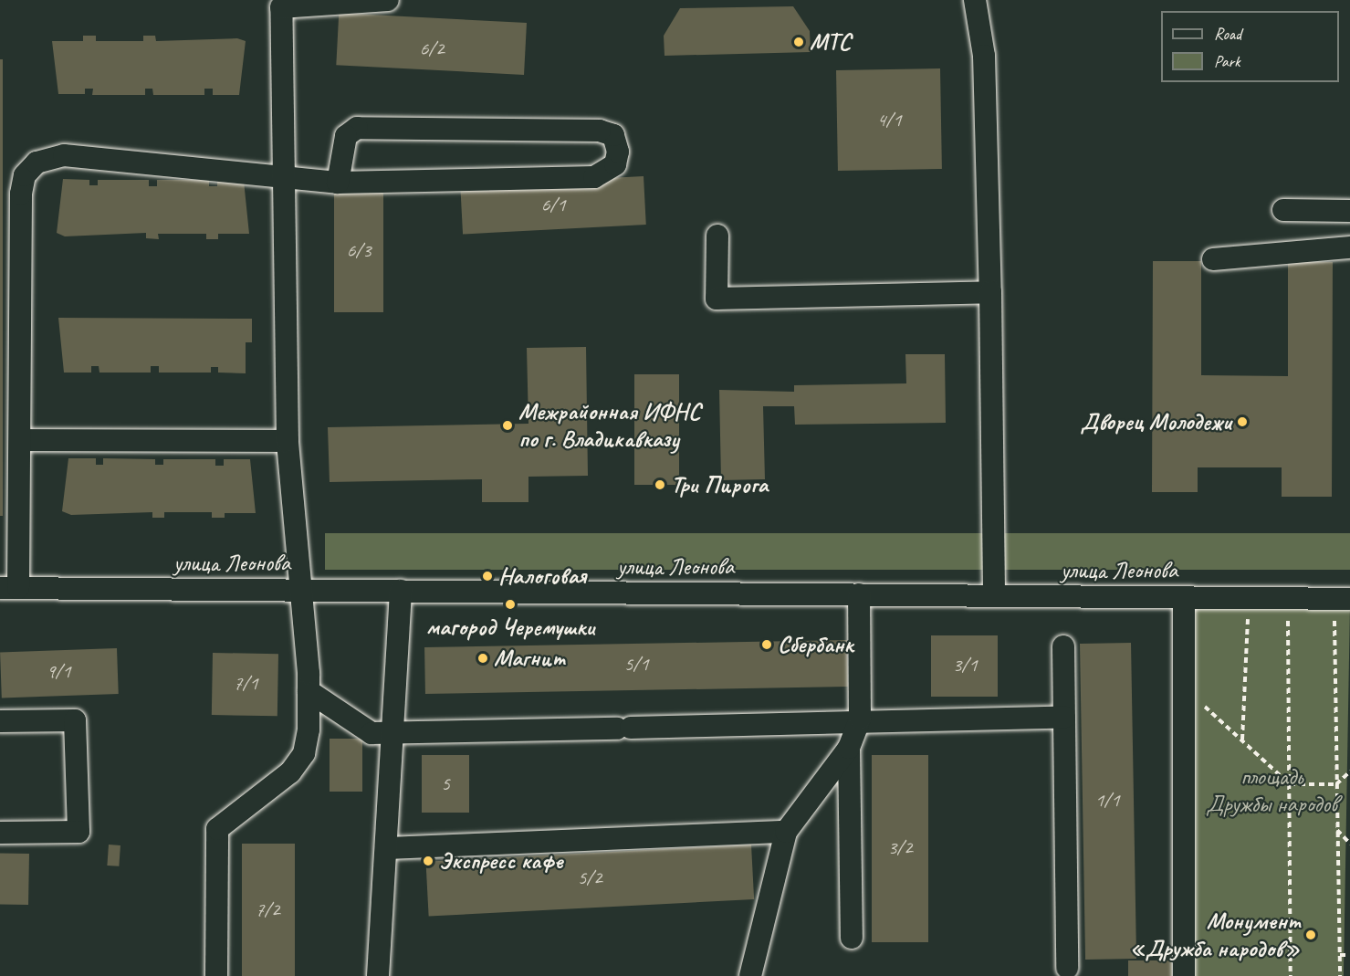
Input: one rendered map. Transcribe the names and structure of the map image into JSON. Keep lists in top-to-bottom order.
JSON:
{
  "streets": {
    "street": ["улица Леонова"]
  },
  "parks": ["площадь Дружбы народов"],
  "places": [
    "МТС",
    "Дворец Молодежи",
    "Межрайонная ИФНС по г. Владикавказу",
    "Три Пирога",
    "Налоговая",
    "магород Черемушки",
    "Сбербанк",
    "Магнит",
    "Экспресс кафе",
    "Монумент «Дружба народов»"
  ],
  "house_numbers": [
    "6/2",
    "4/1",
    "6/1",
    "6/3",
    "5/1",
    "3/1",
    "9/1",
    "7/1",
    "5",
    "1/1",
    "3/2",
    "5/2",
    "7/2"
  ],
  "legend": ["Road", "Park"]
}
